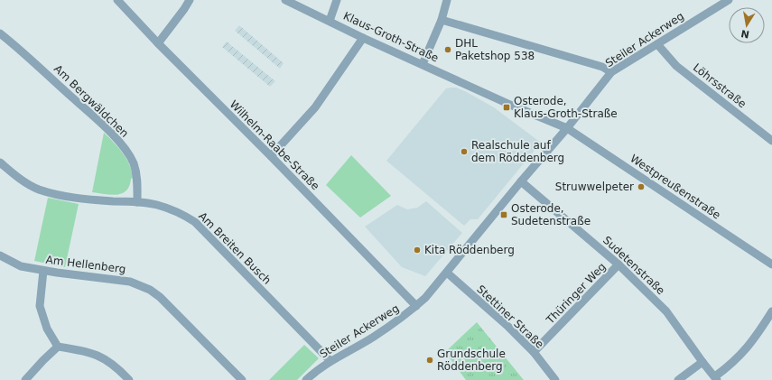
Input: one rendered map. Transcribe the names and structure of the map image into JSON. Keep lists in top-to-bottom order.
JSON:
{
  "streets": {
    "street": [
      "Klaus-Groth-Straße",
      "Steiler Ackerweg",
      "Löhrsstraße",
      "Am Bergwäldchen",
      "Wilhelm-Raabe-Straße",
      "Westpreußenstraße",
      "Am Breiten Busch",
      "Am Hellenberg",
      "Sudetenstraße",
      "Thüringer Weg",
      "Stettiner Straße"
    ]
  },
  "crossings": [
    ["Klaus-Groth-Straße", "Steiler Ackerweg"],
    ["Klaus-Groth-Straße", "Westpreußenstraße"],
    ["Steiler Ackerweg", "Löhrsstraße"],
    ["Steiler Ackerweg", "Wilhelm-Raabe-Straße"],
    ["Steiler Ackerweg", "Westpreußenstraße"],
    ["Steiler Ackerweg", "Am Breiten Busch"],
    ["Steiler Ackerweg", "Sudetenstraße"],
    ["Steiler Ackerweg", "Stettiner Straße"],
    ["Am Bergwäldchen", "Am Breiten Busch"],
    ["Sudetenstraße", "Thüringer Weg"],
    ["Thüringer Weg", "Stettiner Straße"]
  ],
  "places": {
    "other": [
      "DHL Paketshop 538",
      "Realschule auf dem Röddenberg",
      "Struwwelpeter",
      "Kita Röddenberg",
      "Grundschule Röddenberg"
    ],
    "transit": ["Osterode, Klaus-Groth-Straße", "Osterode, Sudetenstraße"]
  },
  "north": "bottom"
}
